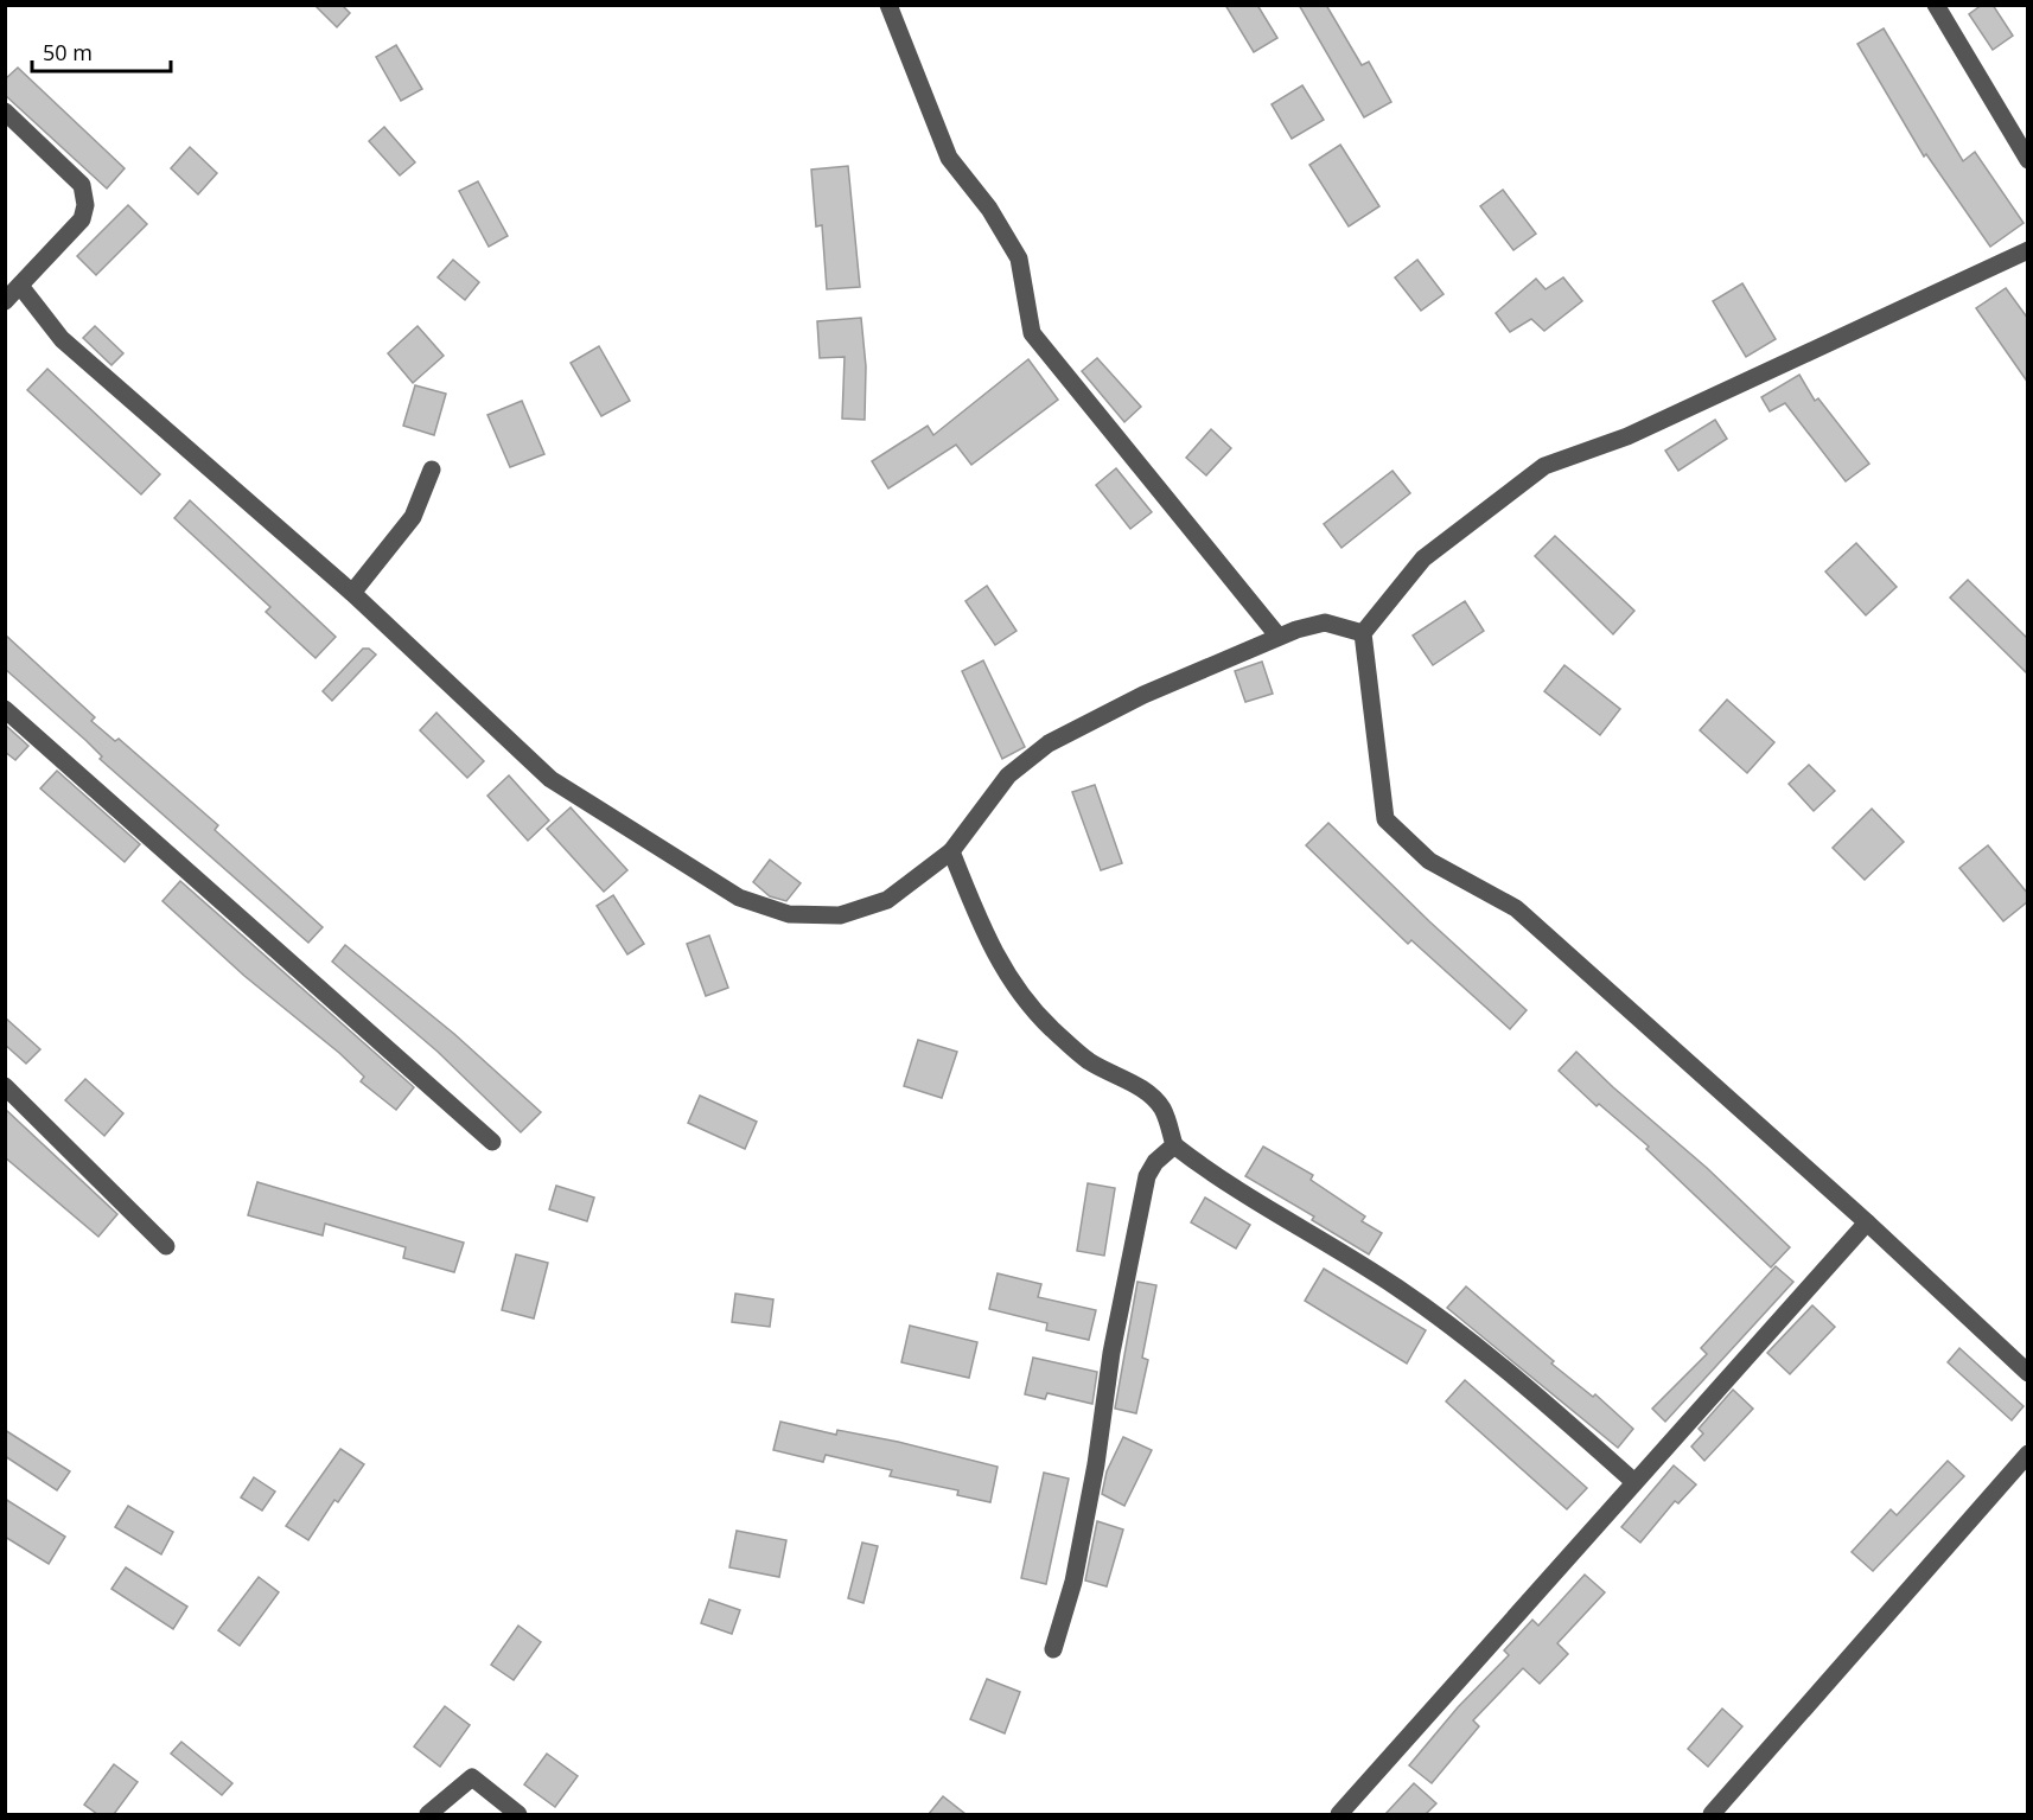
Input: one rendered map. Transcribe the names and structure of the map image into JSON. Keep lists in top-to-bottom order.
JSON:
{
  "scale_bar": "50 m"
}
